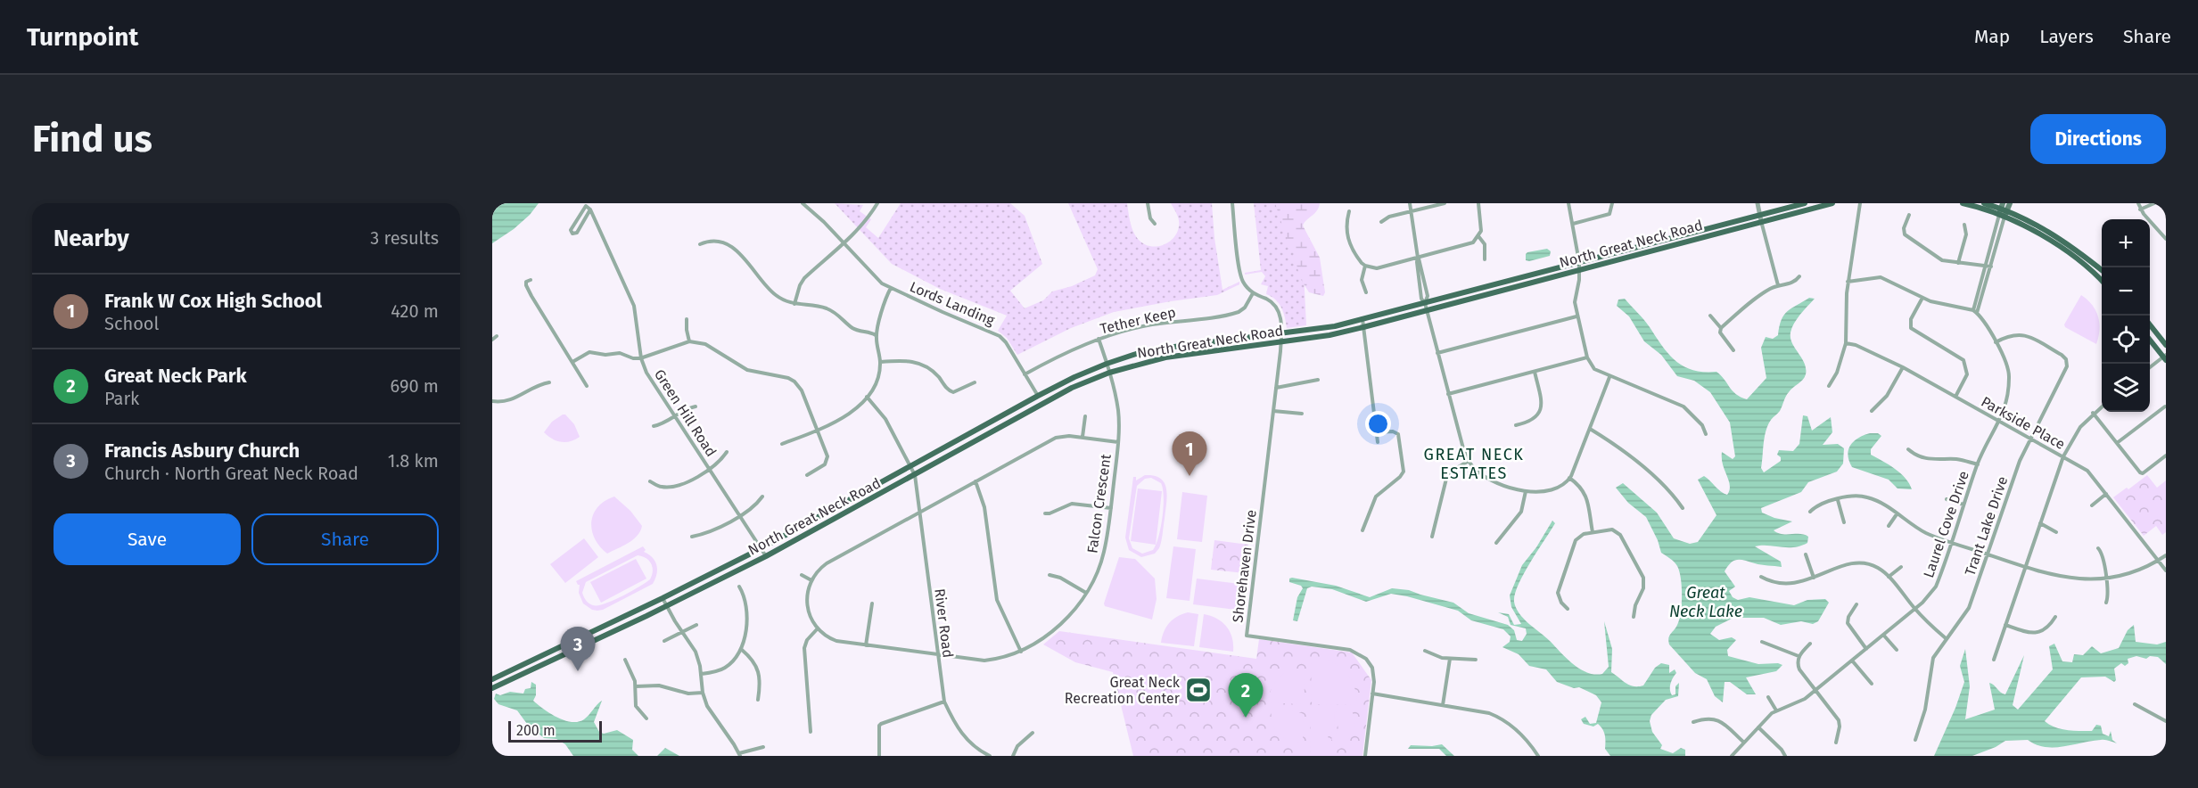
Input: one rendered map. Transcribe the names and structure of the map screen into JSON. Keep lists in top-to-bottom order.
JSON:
{
  "streets": {
    "main road": ["North Great Neck Road"],
    "street": [
      "Lords Landing",
      "Tether Keep",
      "Green Hill Road",
      "Parkside Place",
      "Falcon Crescent",
      "Laurel Cove Drive",
      "Trant Lake Drive",
      "Shorehaven Drive",
      "River Road"
    ]
  },
  "crossings": [
    ["North Great Neck Road", "Lords Landing"],
    ["North Great Neck Road", "Green Hill Road"],
    ["North Great Neck Road", "Falcon Crescent"],
    ["North Great Neck Road", "Shorehaven Drive"],
    ["North Great Neck Road", "River Road"],
    ["Lords Landing", "Tether Keep"],
    ["Tether Keep", "Falcon Crescent"],
    ["Tether Keep", "Shorehaven Drive"],
    ["Parkside Place", "Laurel Cove Drive"],
    ["Parkside Place", "Trant Lake Drive"],
    ["Falcon Crescent", "River Road"],
    ["Laurel Cove Drive", "Trant Lake Drive"]
  ],
  "districts": ["GREAT NECK ESTATES"],
  "water": ["Great Neck Lake"],
  "places": {
    "sports": ["Great Neck Recreation Center"]
  },
  "scale_bar": "200 m",
  "page": {
    "header": "Turnpoint",
    "nav": ["Map", "Layers", "Share"],
    "buttons": [
      "Directions",
      ["Save", "Share"]
    ],
    "title": "Find us",
    "heading": ["Nearby", "3 results"],
    "map_buttons": ["+", "−"],
    "list": [
      {
        "mark": "1",
        "name": "Frank W Cox High School",
        "note": "School",
        "value": "420 m"
      },
      {
        "mark": "2",
        "name": "Great Neck Park",
        "note": "Park",
        "value": "690 m"
      },
      {
        "mark": "3",
        "name": "Francis Asbury Church",
        "note": "Church · North Great Neck Road",
        "value": "1.8 km"
      }
    ],
    "pins": ["1", "3", "2"],
    "scale": "200 m"
  }
}
